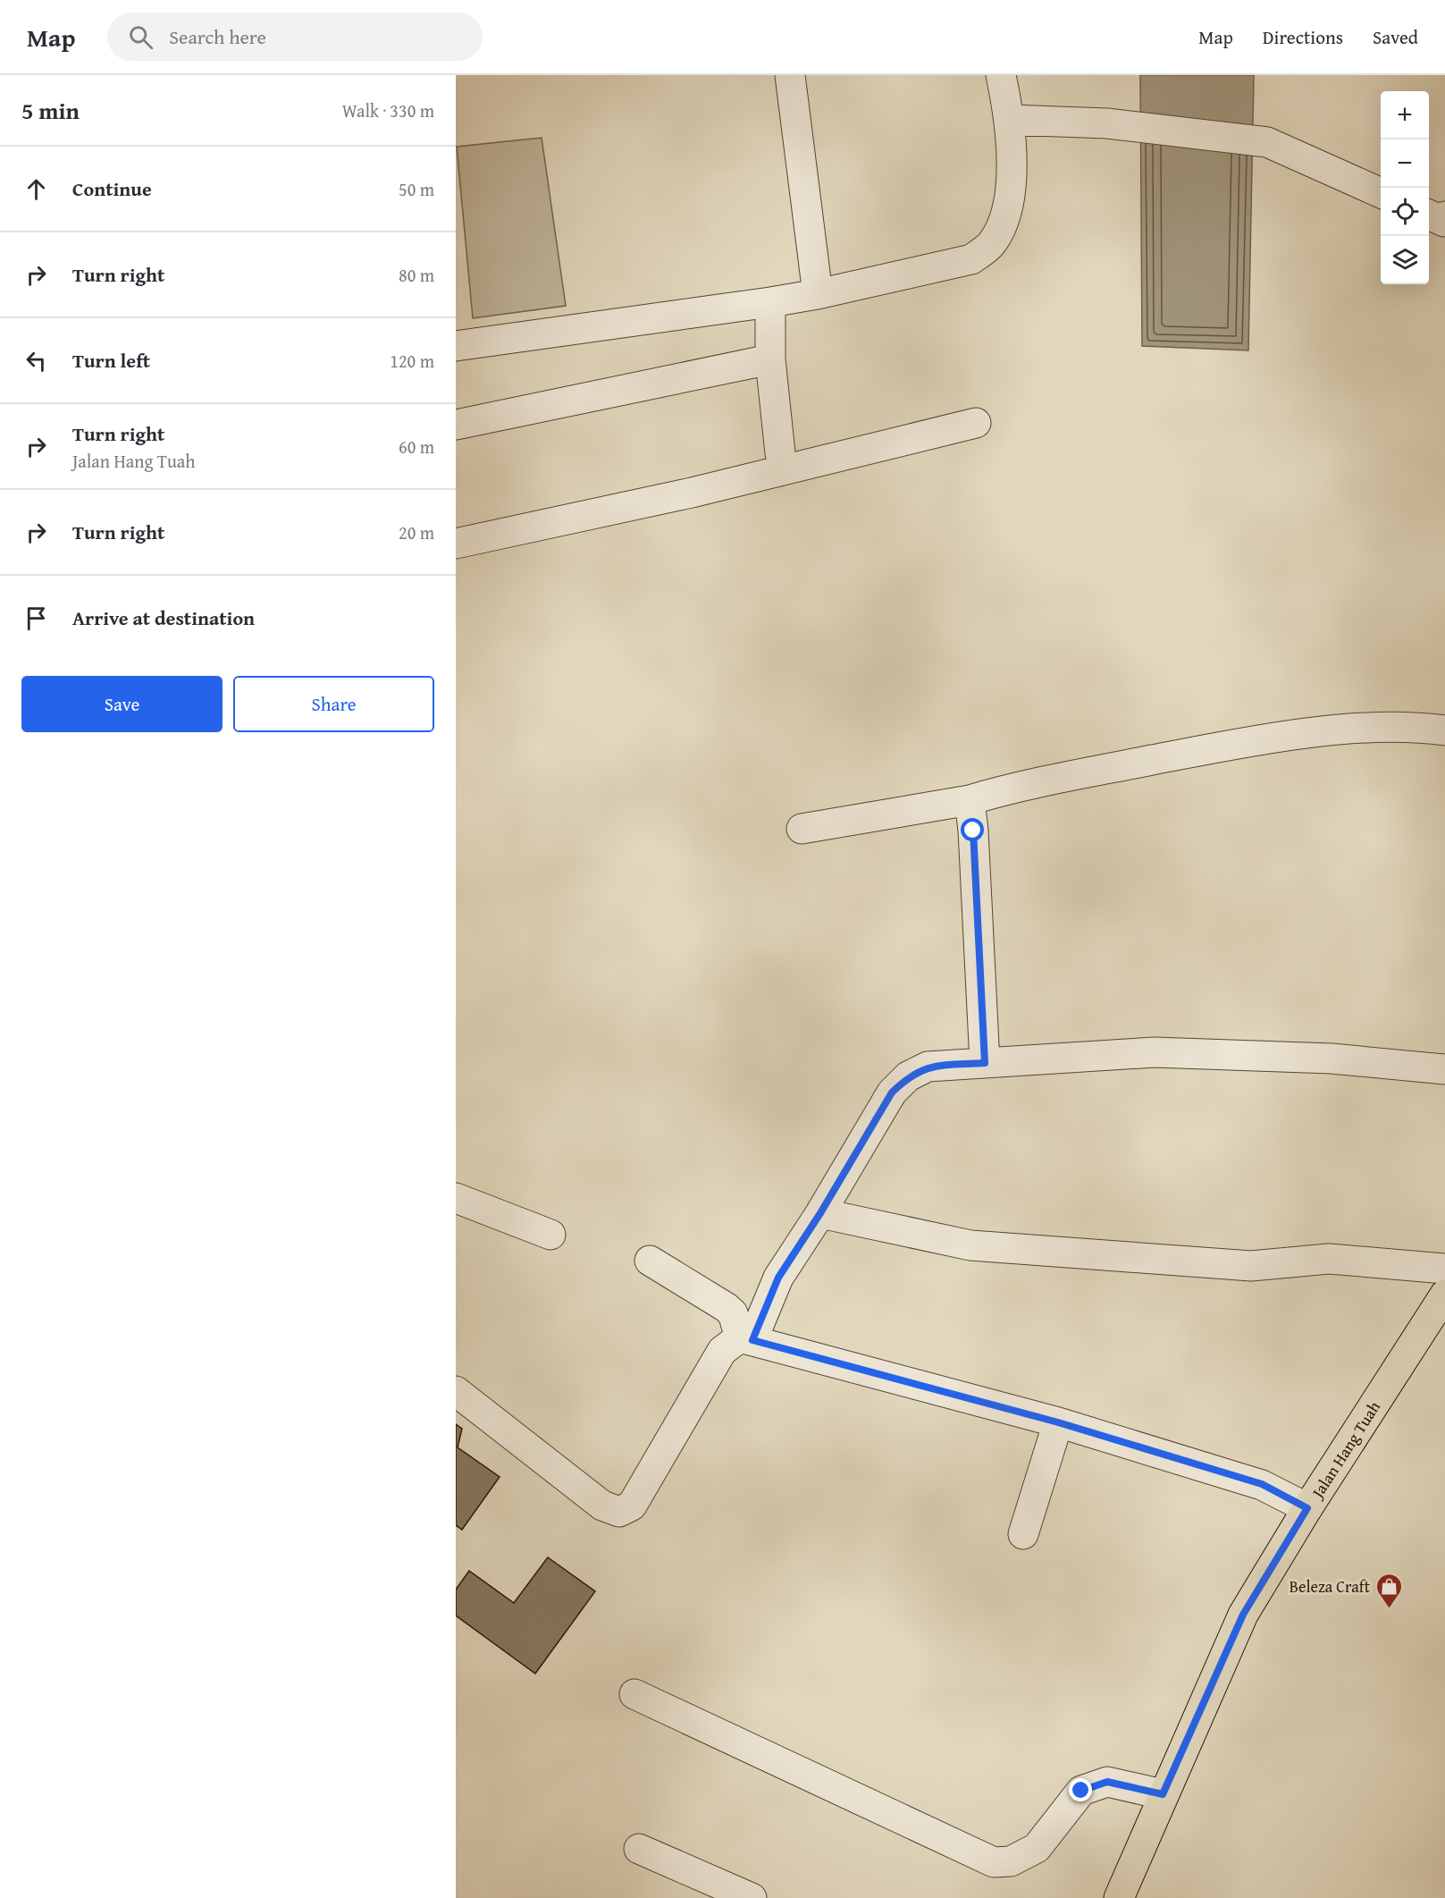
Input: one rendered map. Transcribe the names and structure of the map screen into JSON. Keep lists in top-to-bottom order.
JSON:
{
  "streets": {
    "main road": ["Jalan Hang Tuah"]
  },
  "places": {
    "shop": ["Beleza Craft"]
  },
  "page": {
    "header": "Map",
    "search": "Search here",
    "nav": ["Map", "Directions", "Saved"],
    "heading": ["5 min", "Walk · 330 m"],
    "map_buttons": ["+", "−"],
    "list": [
      ["Continue", "50 m"],
      ["Turn right", "80 m"],
      ["Turn left", "120 m"],
      ["Turn right", "Jalan Hang Tuah", "60 m"],
      ["Turn right", "20 m"],
      "Arrive at destination"
    ],
    "buttons": ["Save", "Share"]
  }
}
